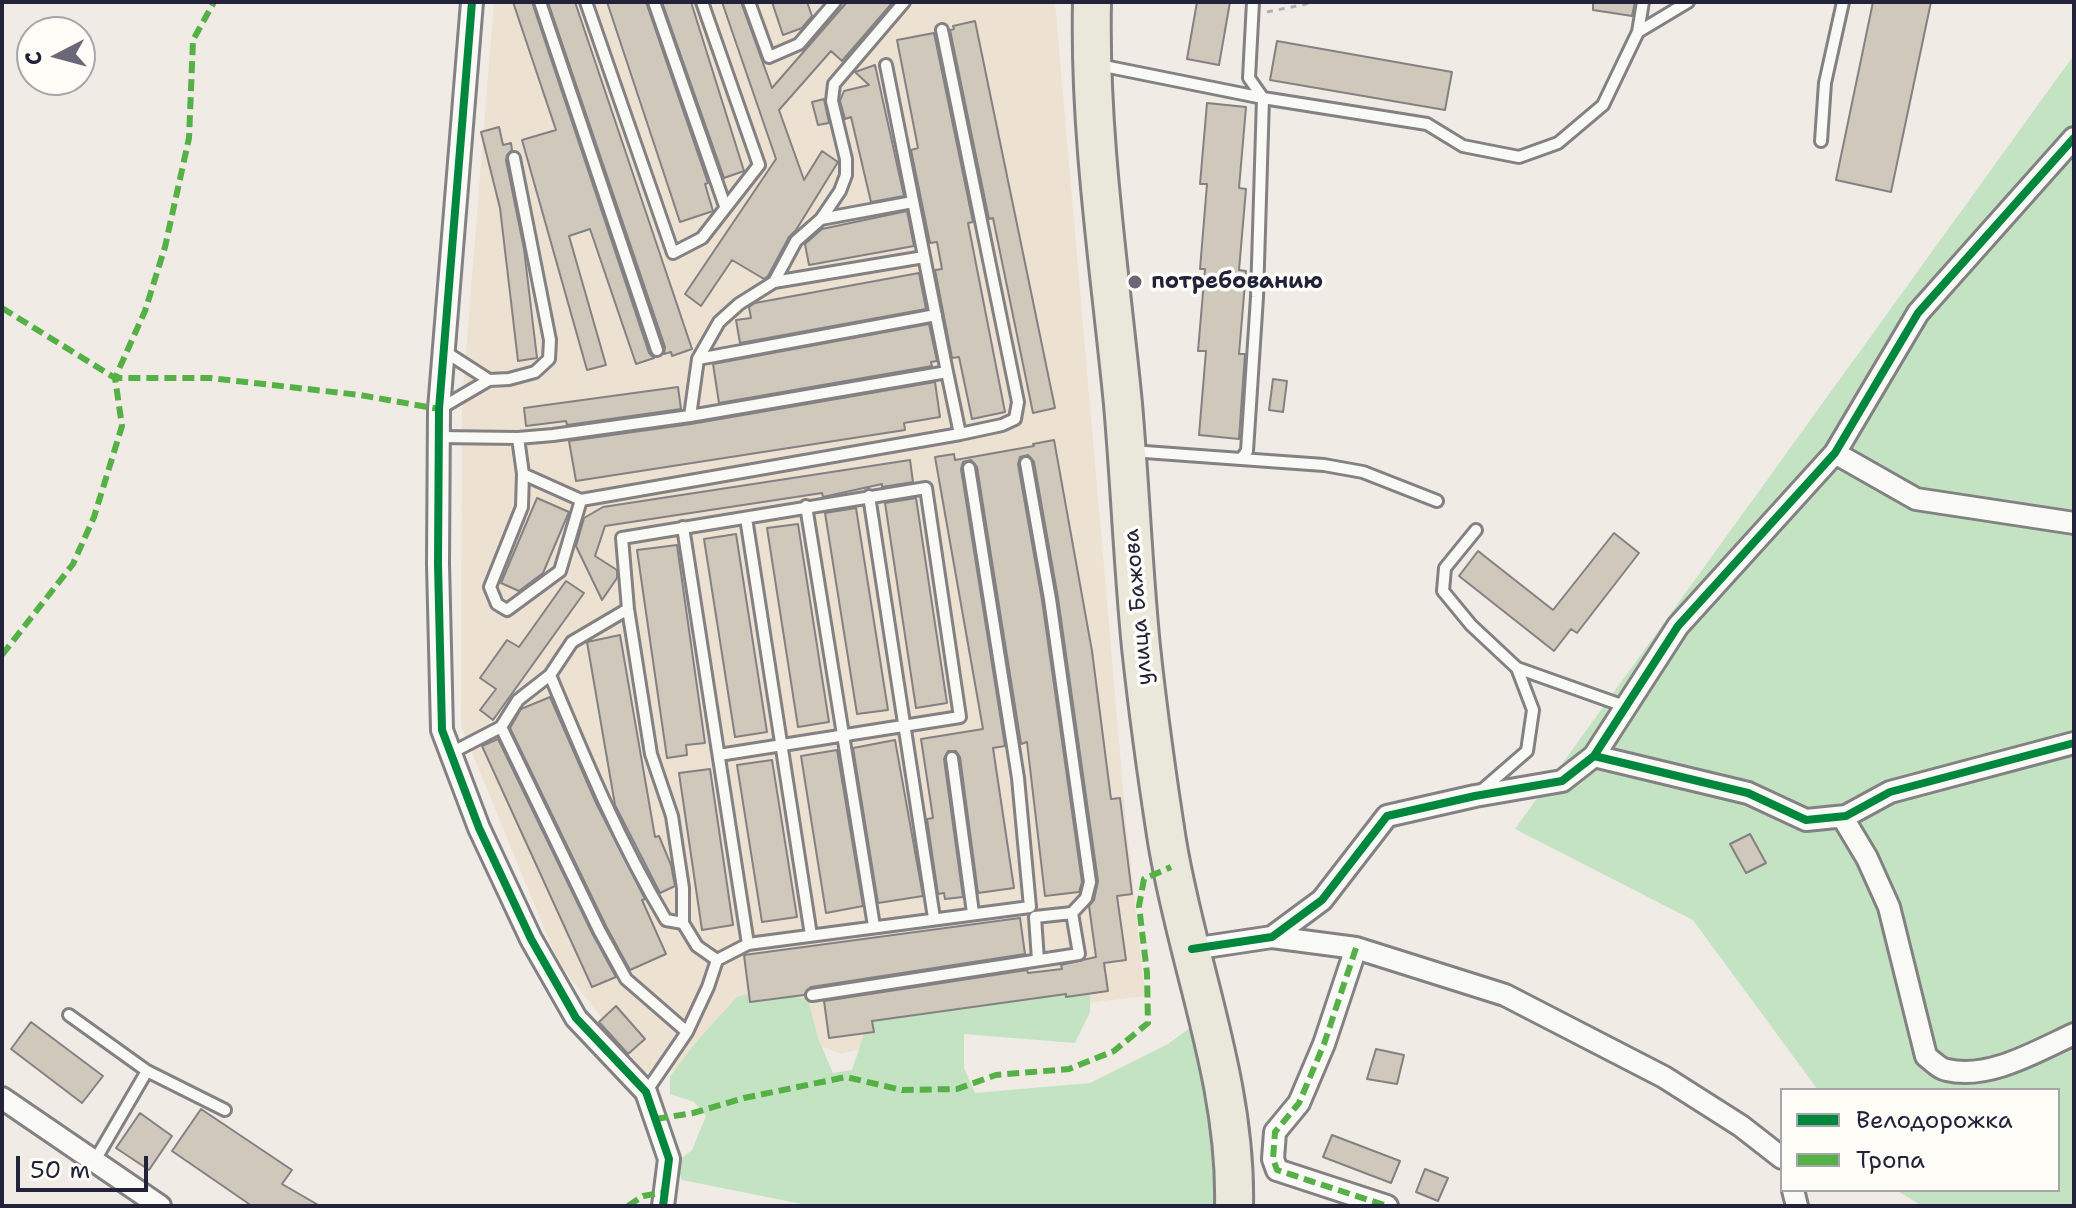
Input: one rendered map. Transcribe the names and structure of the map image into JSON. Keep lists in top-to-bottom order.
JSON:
{
  "streets": {
    "highway": ["улица Бажова"]
  },
  "places": ["потребованию"],
  "legend": ["Велодорожка", "Тропа"],
  "scale_bar": "50 m",
  "north": "left"
}
